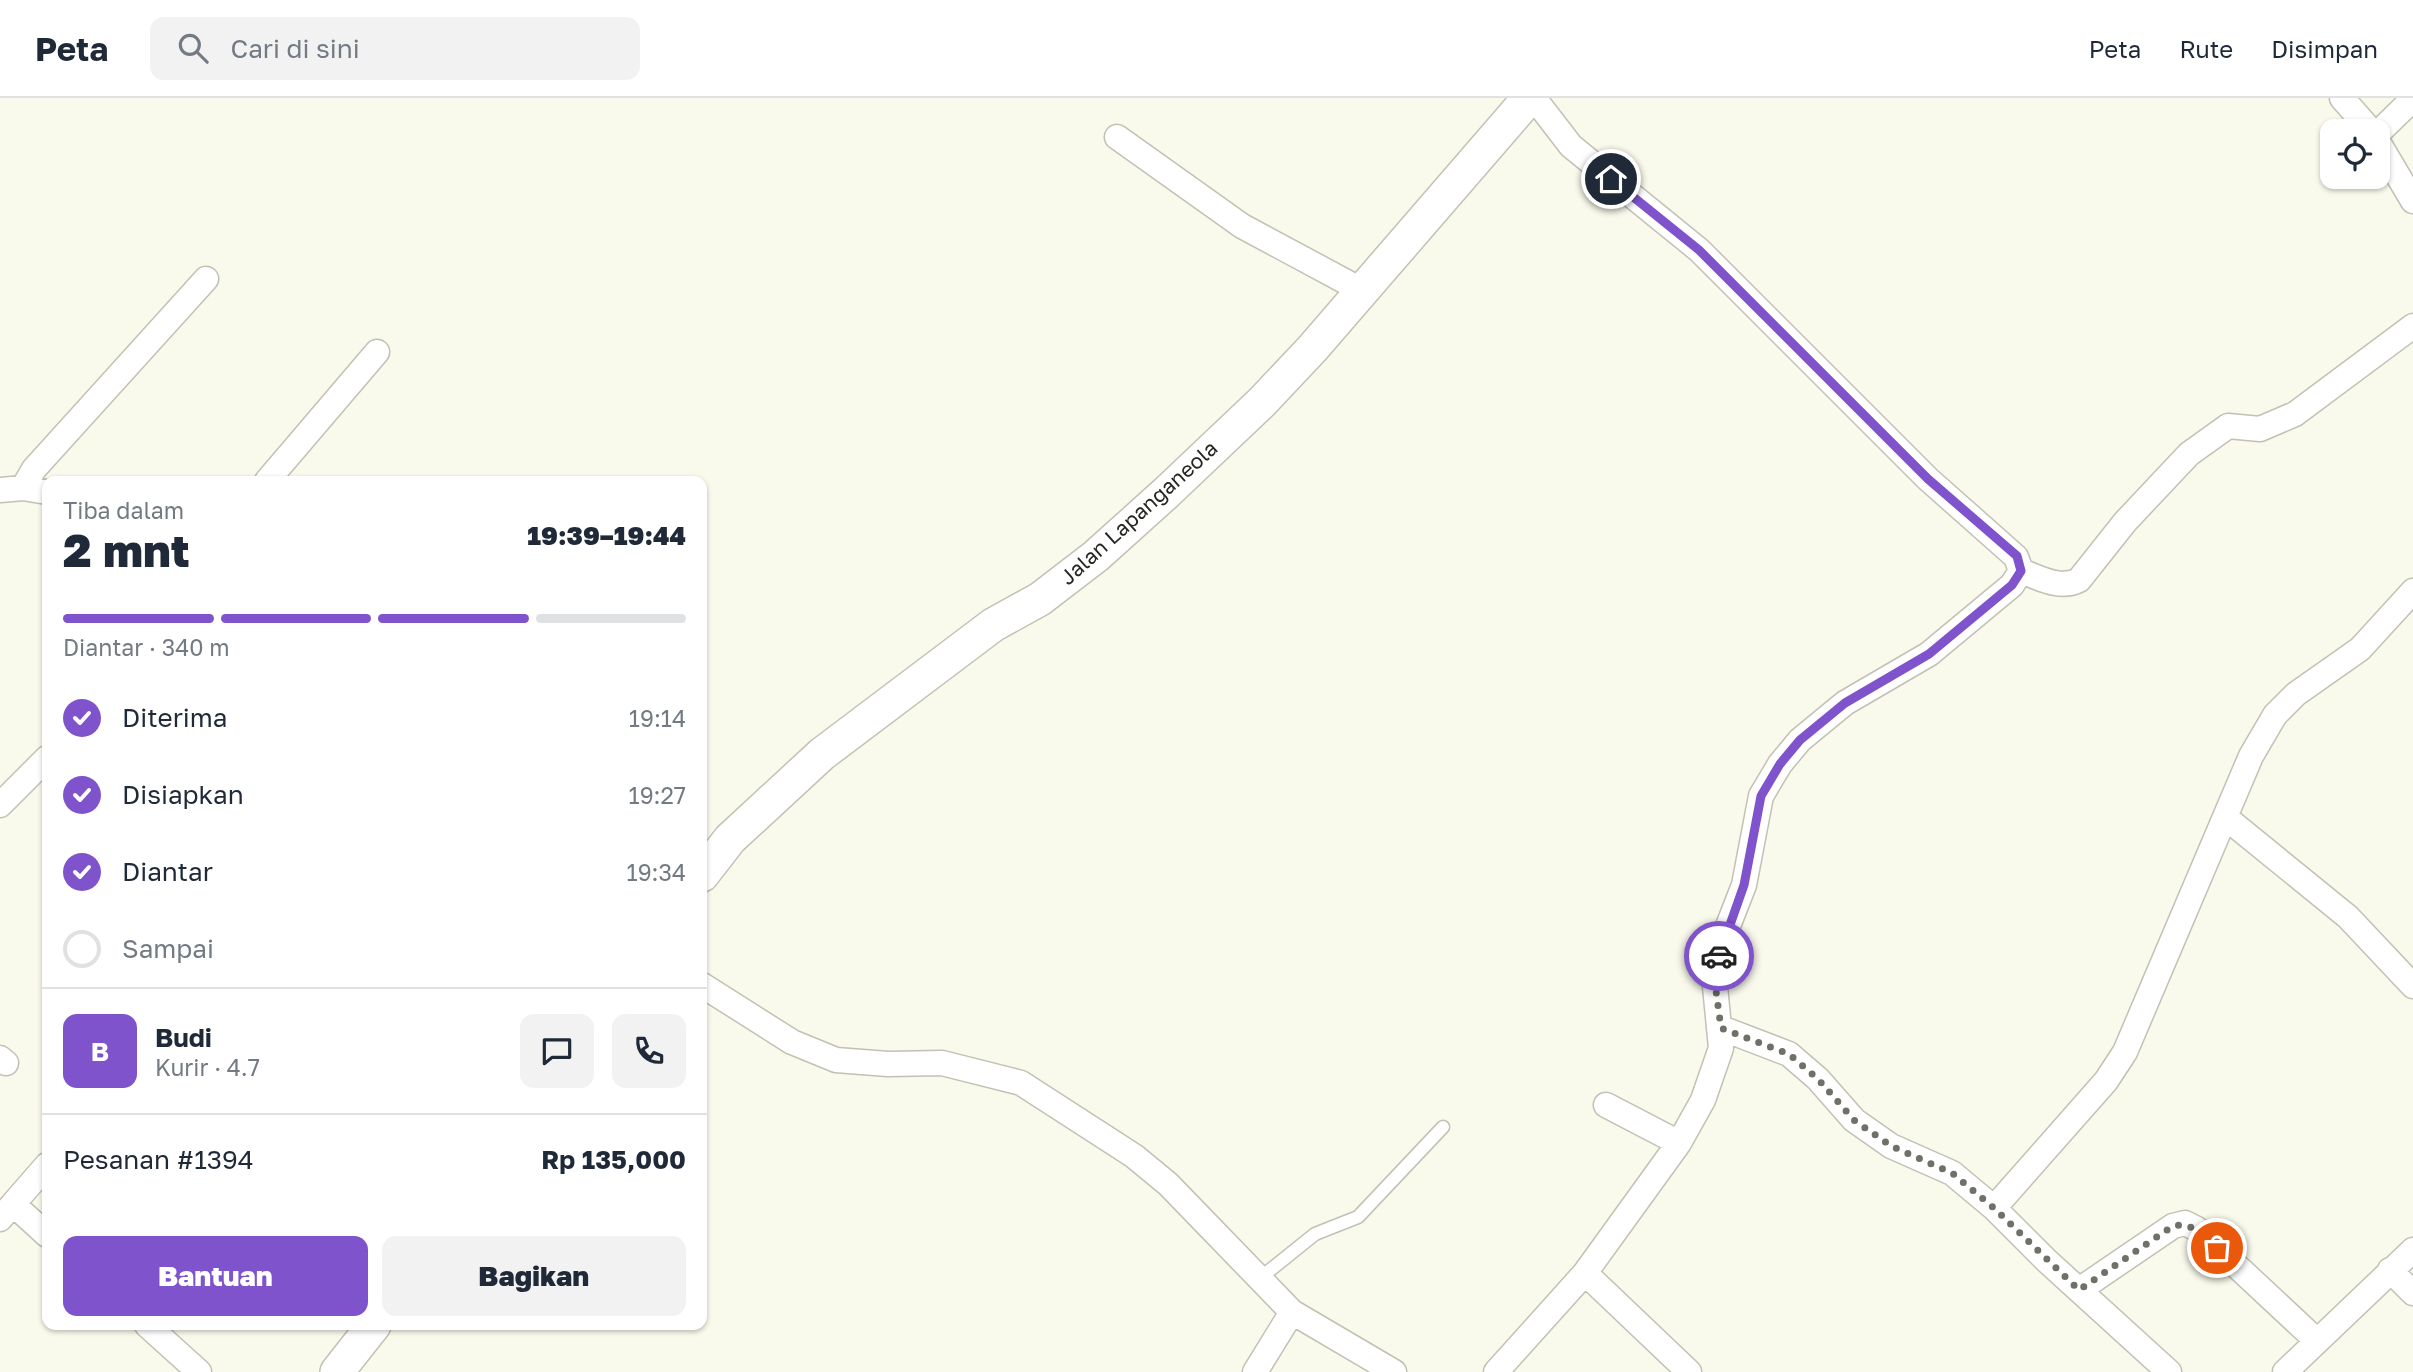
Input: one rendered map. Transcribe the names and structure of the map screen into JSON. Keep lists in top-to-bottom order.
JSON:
{
  "streets": {
    "street": ["Jalan Lapanganeola"]
  },
  "page": {
    "header": "Peta",
    "search": "Cari di sini",
    "nav": ["Peta", "Rute", "Disimpan"],
    "heading": ["2 mnt", "Tiba dalam", "19:39–19:44"],
    "panel": [
      "Budi",
      "Kurir · 4.7",
      "Pesanan #1394",
      "Rp 135,000"
    ],
    "bar": "Diantar · 340 m",
    "list": [
      ["Diterima", "19:14"],
      ["Disiapkan", "19:27"],
      ["Diantar", "19:34"],
      "Sampai"
    ],
    "round": "B",
    "buttons": ["Bantuan", "Bagikan"]
  }
}
